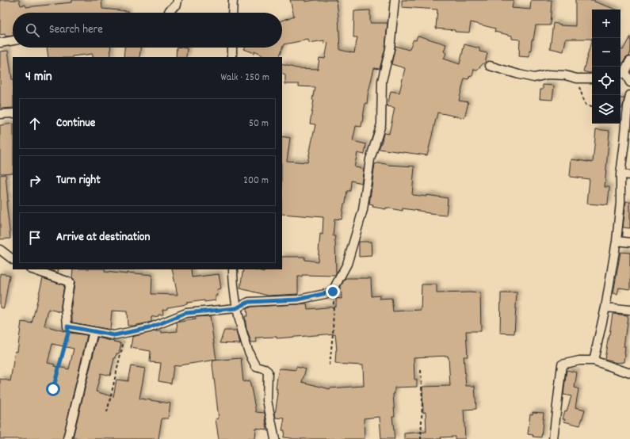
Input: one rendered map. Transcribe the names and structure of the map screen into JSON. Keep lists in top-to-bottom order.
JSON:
{
  "page": {
    "map_buttons": ["+", "−"],
    "search": "Search here",
    "heading": ["4 min", "Walk · 250 m"],
    "list": [
      ["Continue", "50 m"],
      ["Turn right", "200 m"],
      "Arrive at destination"
    ]
  }
}
